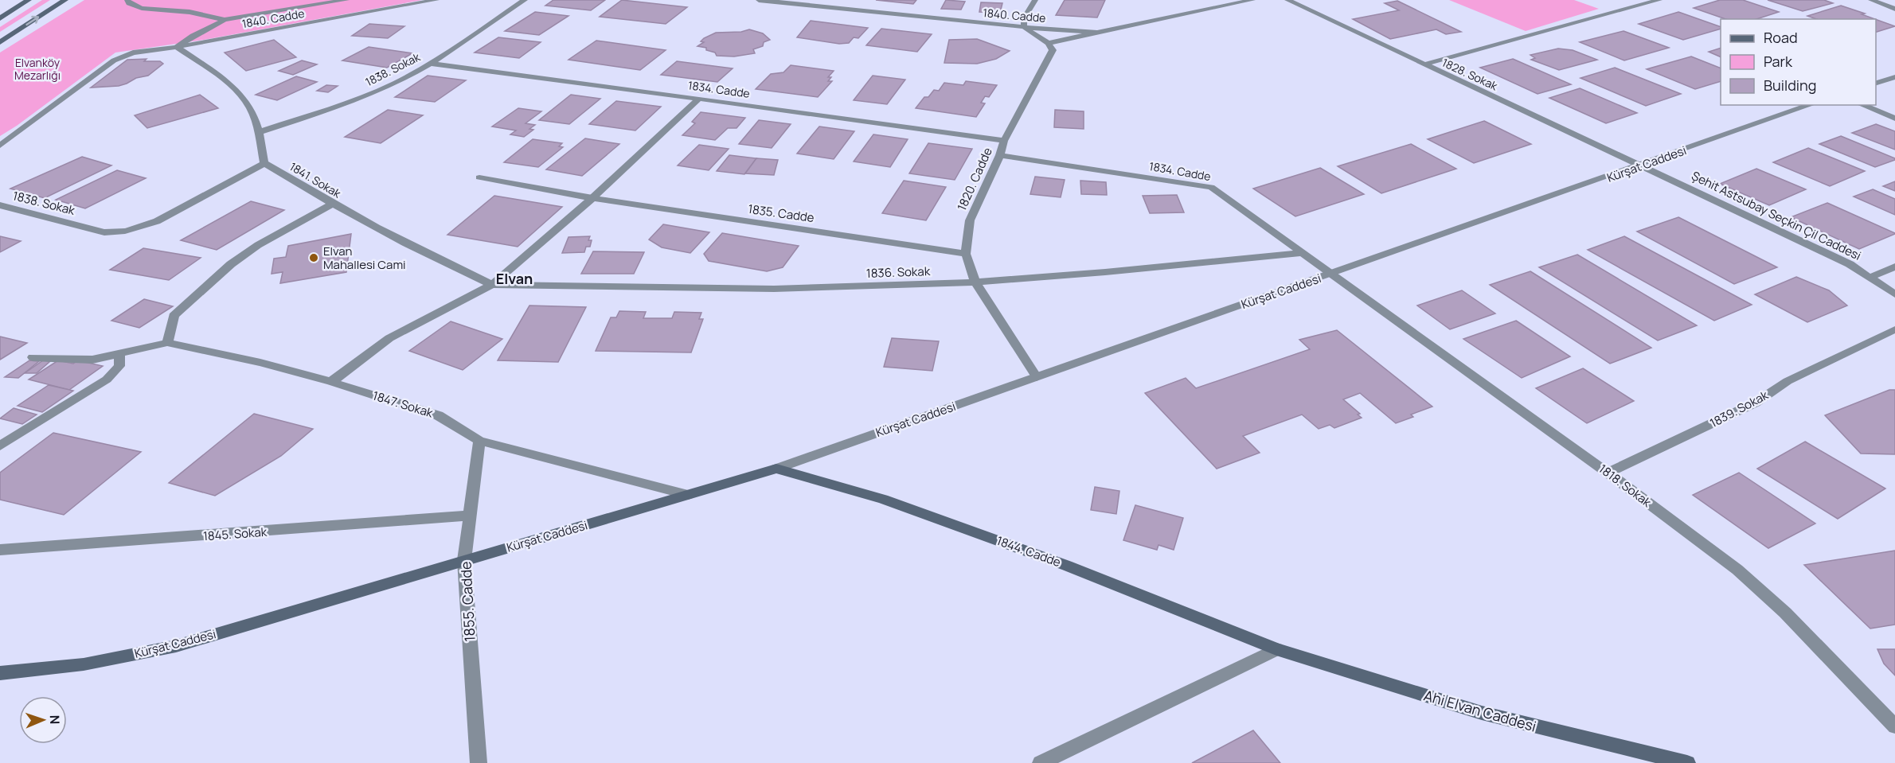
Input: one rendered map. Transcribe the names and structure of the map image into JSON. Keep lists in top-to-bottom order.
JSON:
{
  "streets": {
    "main road": ["Kürşat Caddesi", "1844. Cadde", "Ahi Elvan Caddesi"],
    "street": [
      "1840. Cadde",
      "1838. Sokak",
      "1828. Sokak",
      "1834. Cadde",
      "1820. Cadde",
      "1841. Sokak",
      "1835. Cadde",
      "Şehit Astsubay Seçkin Çil Caddesi",
      "1836. Sokak",
      "1847. Sokak",
      "1839. Sokak",
      "1818. Sokak",
      "1845. Sokak",
      "1855. Cadde"
    ]
  },
  "crossings": [
    ["1838. Sokak", "1834. Cadde"],
    ["1838. Sokak", "1841. Sokak"],
    ["1828. Sokak", "Kürşat Caddesi"],
    ["1828. Sokak", "Şehit Astsubay Seçkin Çil Caddesi"],
    ["1834. Cadde", "Kürşat Caddesi"],
    ["1834. Cadde", "1820. Cadde"],
    ["1834. Cadde", "1836. Sokak"],
    ["1834. Cadde", "1818. Sokak"],
    ["Kürşat Caddesi", "1820. Cadde"],
    ["Kürşat Caddesi", "Şehit Astsubay Seçkin Çil Caddesi"],
    ["Kürşat Caddesi", "1847. Sokak"],
    ["Kürşat Caddesi", "1818. Sokak"],
    ["Kürşat Caddesi", "1844. Cadde"],
    ["Kürşat Caddesi", "1855. Cadde"],
    ["1820. Cadde", "1835. Cadde"],
    ["1820. Cadde", "1836. Sokak"],
    ["1841. Sokak", "1836. Sokak"],
    ["1847. Sokak", "1855. Cadde"],
    ["1839. Sokak", "1818. Sokak"],
    ["1845. Sokak", "1855. Cadde"],
    ["1844. Cadde", "Ahi Elvan Caddesi"]
  ],
  "districts": ["Elvan"],
  "parks": ["Elvanköy Mezarlığı"],
  "places": ["Elvan Mahallesi Cami"],
  "legend": ["Road", "Park", "Building"],
  "north": "right"
}
